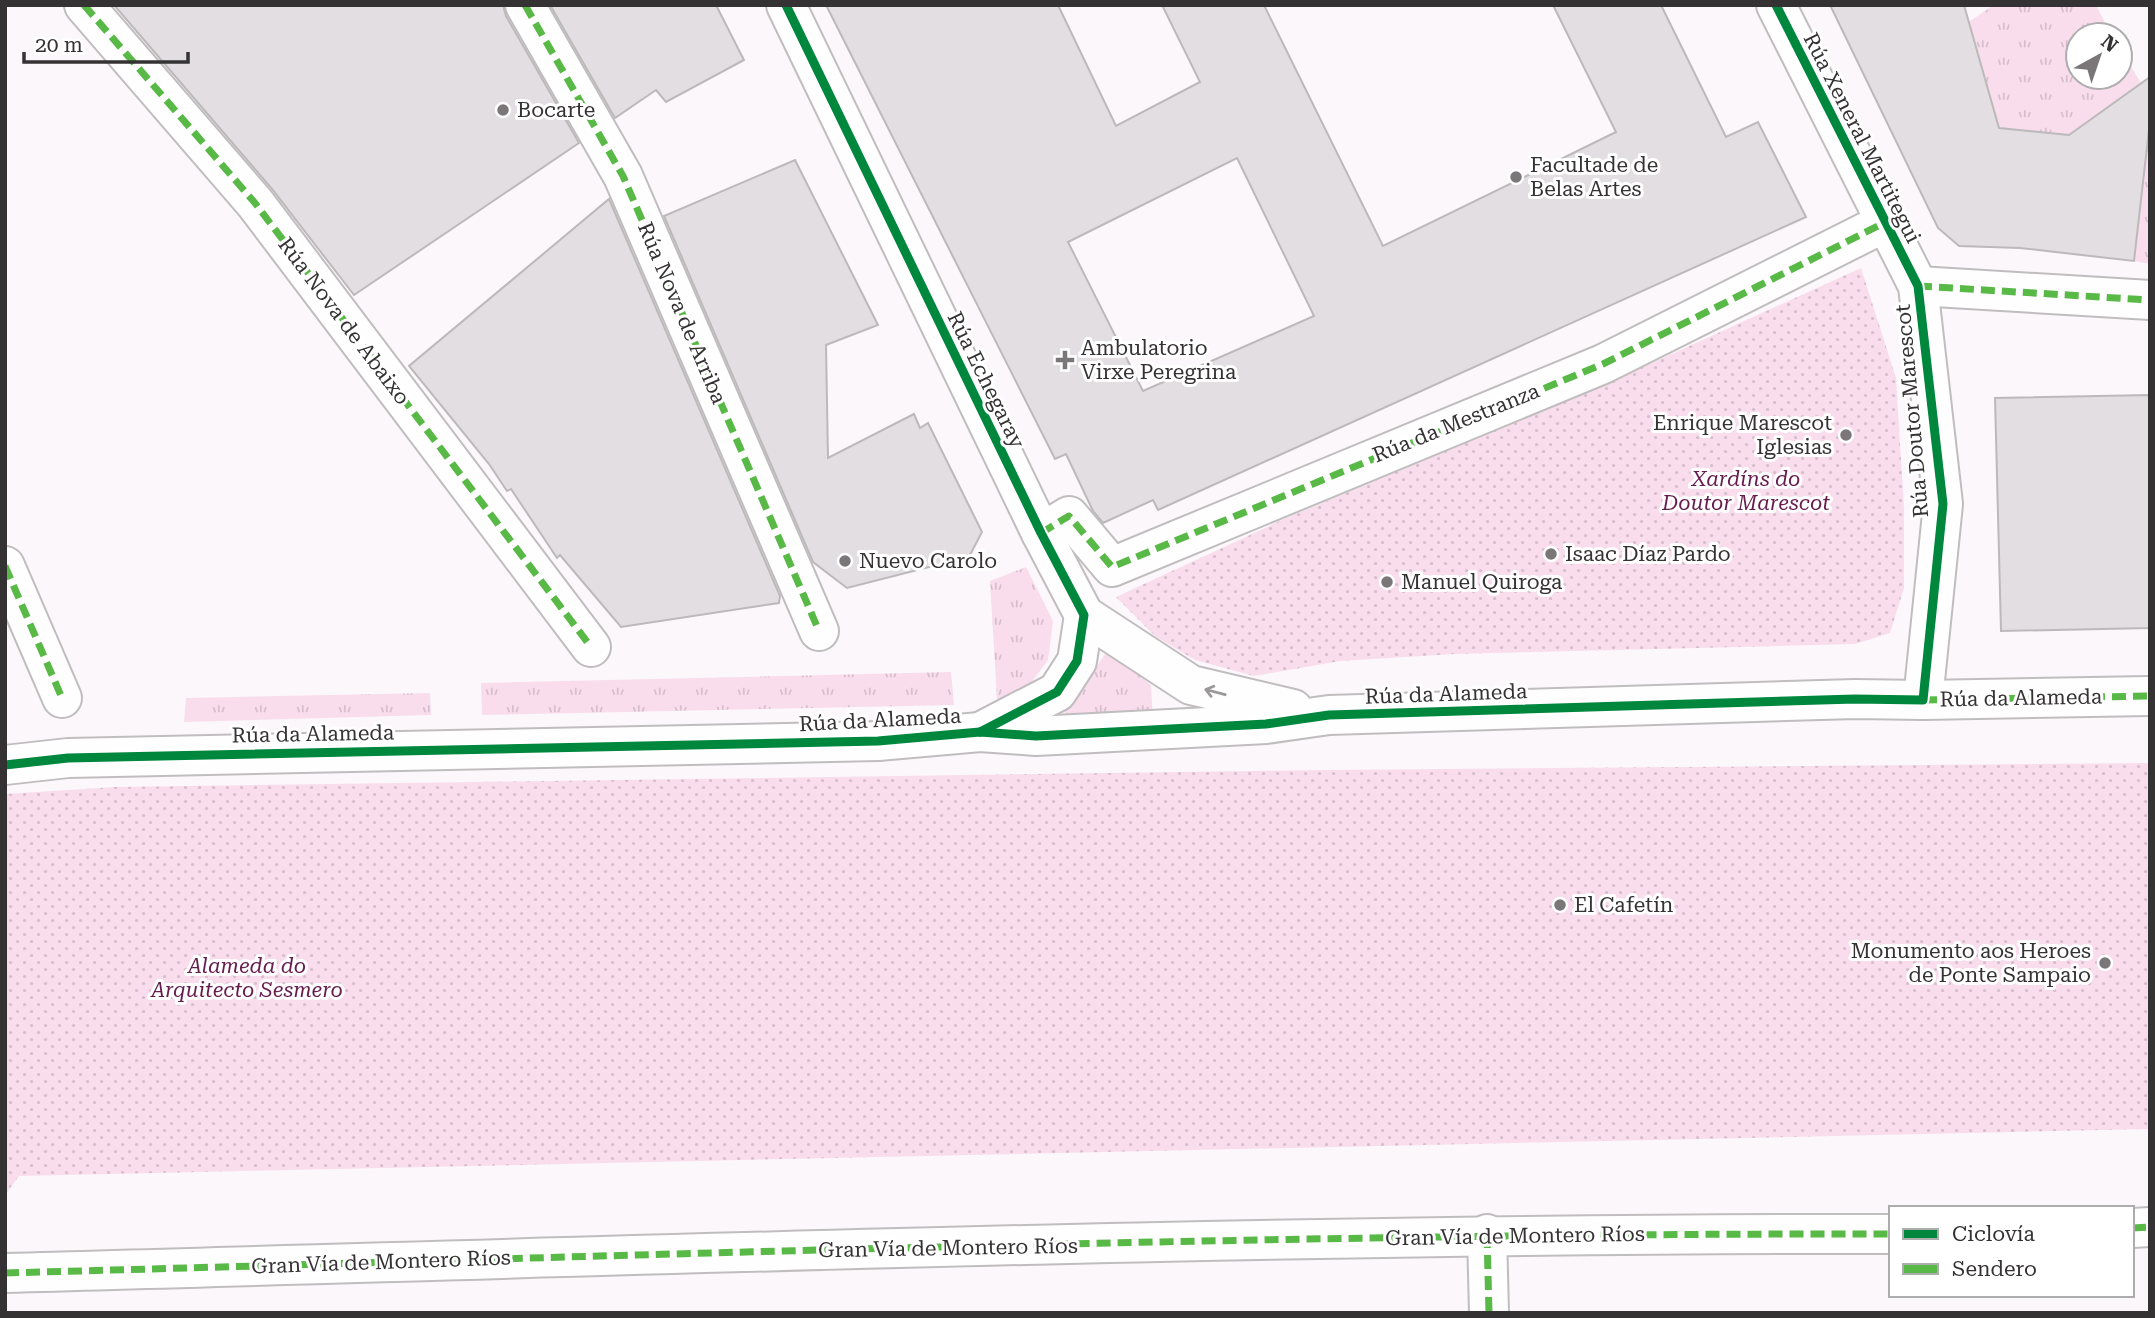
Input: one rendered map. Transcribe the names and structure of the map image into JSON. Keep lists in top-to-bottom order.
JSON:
{
  "streets": {
    "street": [
      "Rúa Xeneral Martitegui",
      "Rúa Nova de Arriba",
      "Rúa Nova de Abaixo",
      "Rúa Echegaray",
      "Rúa Doutor Marescot",
      "Rúa da Mestranza",
      "Rúa da Alameda",
      "Gran Vía de Montero Ríos"
    ]
  },
  "crossings": [
    ["Rúa Xeneral Martitegui", "Rúa Doutor Marescot"],
    ["Rúa Xeneral Martitegui", "Rúa da Mestranza"],
    ["Rúa Echegaray", "Rúa da Mestranza"],
    ["Rúa Echegaray", "Rúa da Alameda"],
    ["Rúa Doutor Marescot", "Rúa da Alameda"]
  ],
  "parks": ["Xardíns do Doutor Marescot", "Alameda do Arquitecto Sesmero"],
  "places": {
    "other": [
      "Bocarte",
      "Facultade de Belas Artes",
      "Enrique Marescot Iglesias",
      "Isaac Díaz Pardo",
      "Nuevo Carolo",
      "Manuel Quiroga",
      "El Cafetín",
      "Monumento aos Heroes de Ponte Sampaio"
    ],
    "health": ["Ambulatorio Virxe Peregrina"]
  },
  "legend": ["Ciclovía", "Sendero"],
  "scale_bar": "20 m",
  "north": "top right"
}
